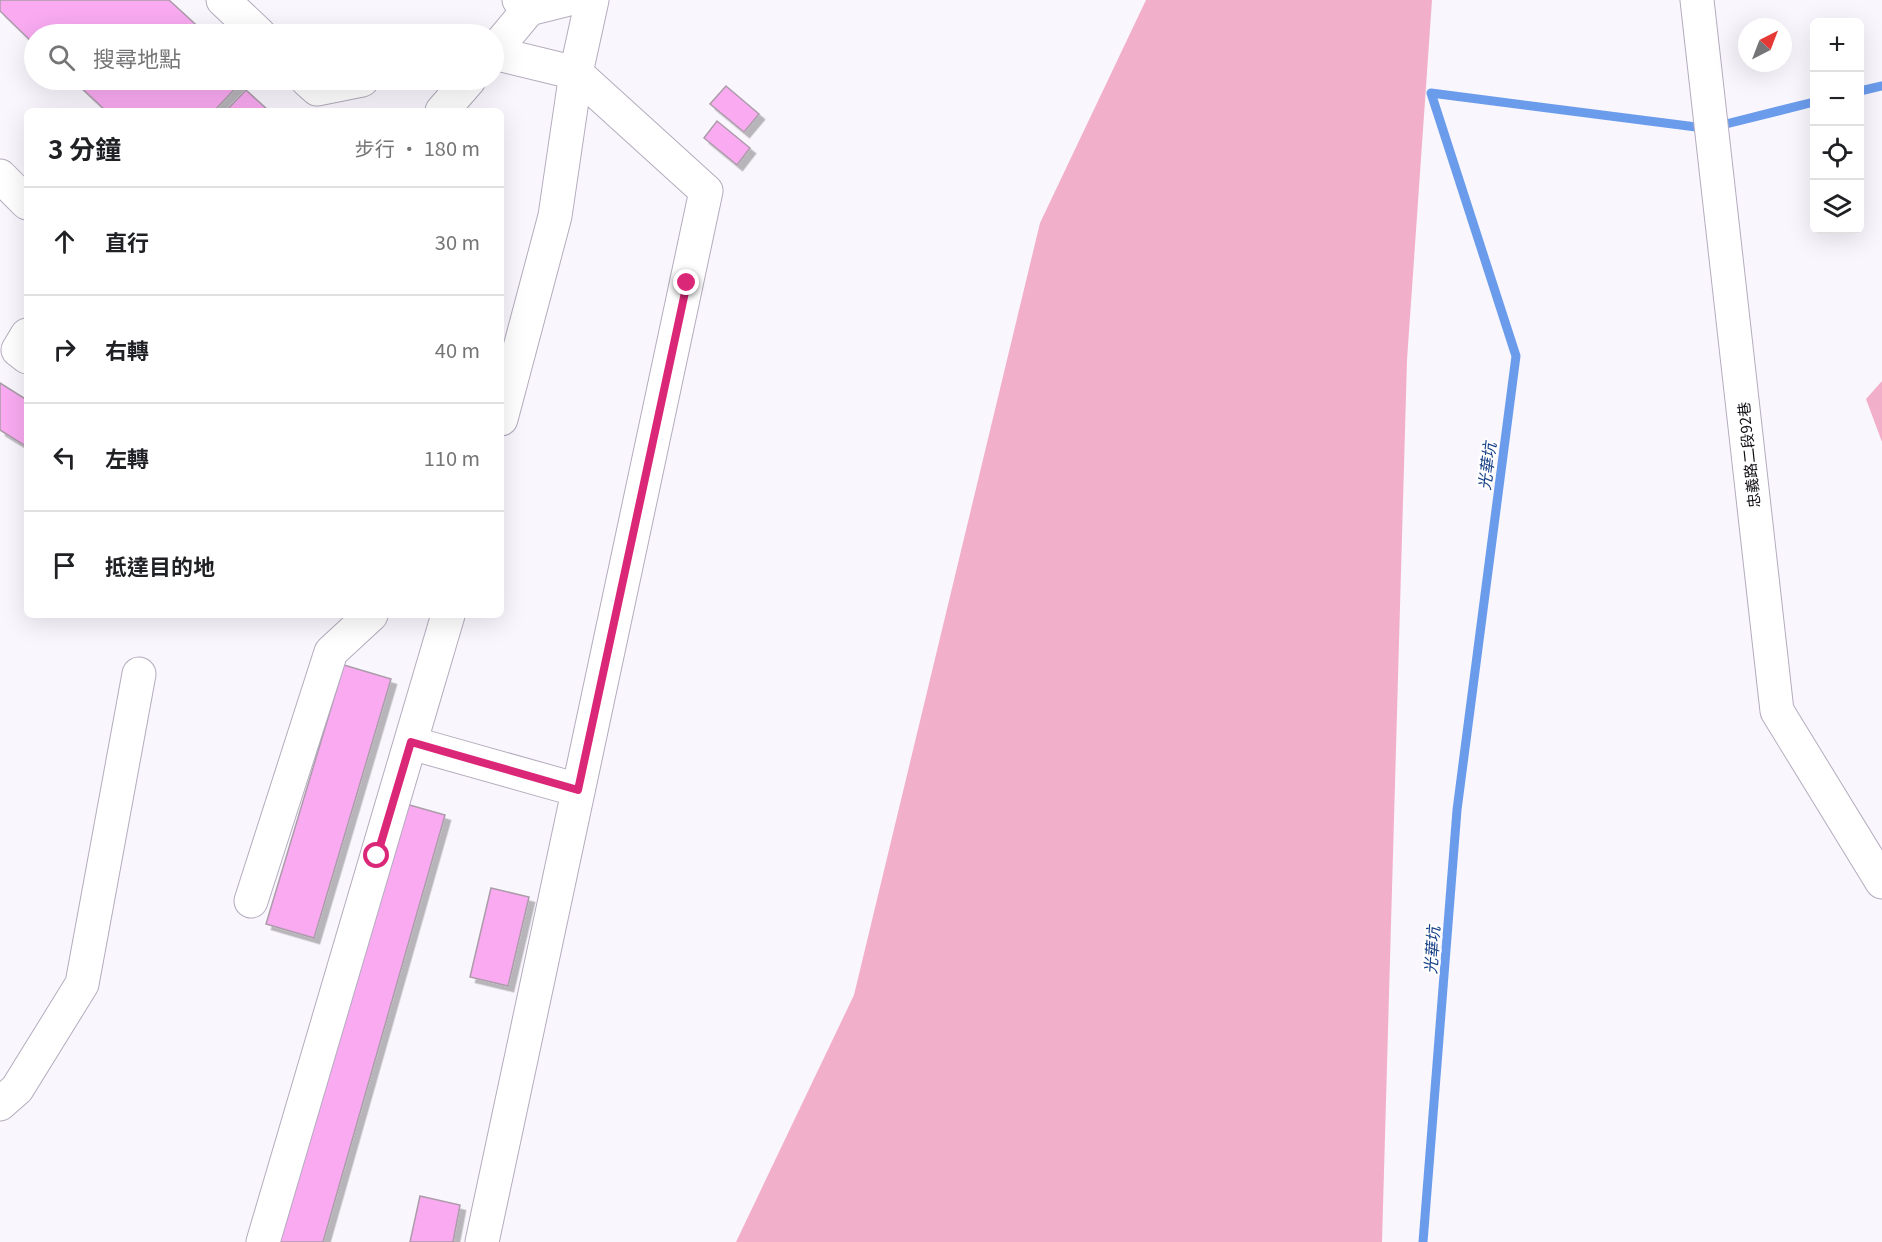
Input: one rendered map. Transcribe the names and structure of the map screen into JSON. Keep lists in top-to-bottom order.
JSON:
{
  "streets": {
    "street": ["忠義路二段92巷"]
  },
  "water": ["光華坑"],
  "north": "top right",
  "page": {
    "map_buttons": ["+", "−"],
    "search": "搜尋地點",
    "heading": ["3 分鐘", "步行 · 180 m"],
    "list": [
      ["直行", "30 m"],
      ["右轉", "40 m"],
      ["左轉", "110 m"],
      "抵達目的地"
    ]
  }
}
